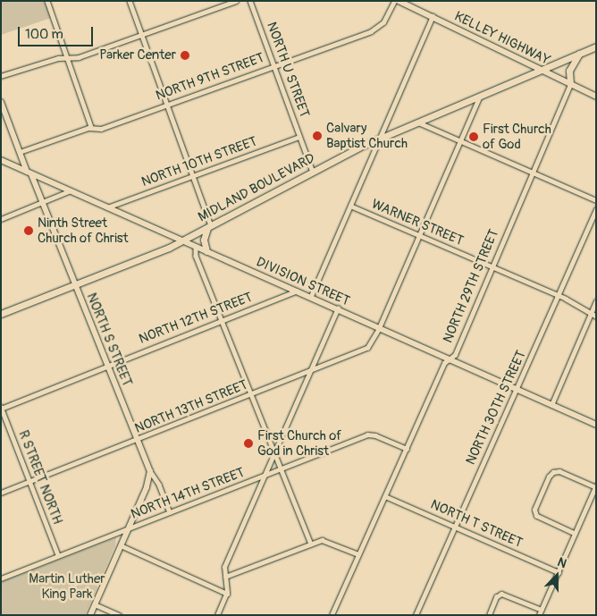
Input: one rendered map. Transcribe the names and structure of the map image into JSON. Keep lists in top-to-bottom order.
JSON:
{
  "streets": {
    "main road": ["MIDLAND BOULEVARD"],
    "street": [
      "KELLEY HIGHWAY",
      "NORTH U STREET",
      "NORTH 9TH STREET",
      "NORTH 10TH STREET",
      "WARNER STREET",
      "DIVISION STREET",
      "NORTH 29TH STREET",
      "NORTH 12TH STREET",
      "NORTH S STREET",
      "NORTH 13TH STREET",
      "NORTH 30TH STREET",
      "R STREET NORTH",
      "NORTH 14TH STREET",
      "NORTH T STREET"
    ]
  },
  "crossings": [
    ["KELLEY HIGHWAY", "MIDLAND BOULEVARD"],
    ["KELLEY HIGHWAY", "NORTH 29TH STREET"],
    ["NORTH U STREET", "NORTH 9TH STREET"],
    ["NORTH U STREET", "NORTH 10TH STREET"],
    ["NORTH U STREET", "MIDLAND BOULEVARD"],
    ["NORTH 9TH STREET", "NORTH S STREET"],
    ["NORTH 10TH STREET", "DIVISION STREET"],
    ["MIDLAND BOULEVARD", "DIVISION STREET"],
    ["MIDLAND BOULEVARD", "NORTH S STREET"],
    ["MIDLAND BOULEVARD", "NORTH 13TH STREET"],
    ["WARNER STREET", "NORTH 29TH STREET"],
    ["WARNER STREET", "NORTH 13TH STREET"],
    ["WARNER STREET", "NORTH 30TH STREET"],
    ["DIVISION STREET", "NORTH 29TH STREET"],
    ["DIVISION STREET", "NORTH 12TH STREET"],
    ["DIVISION STREET", "NORTH S STREET"],
    ["DIVISION STREET", "NORTH 13TH STREET"],
    ["DIVISION STREET", "NORTH 30TH STREET"],
    ["NORTH 29TH STREET", "NORTH 14TH STREET"],
    ["NORTH 29TH STREET", "NORTH T STREET"],
    ["NORTH 12TH STREET", "NORTH S STREET"],
    ["NORTH 12TH STREET", "R STREET NORTH"],
    ["NORTH S STREET", "NORTH 13TH STREET"],
    ["NORTH S STREET", "NORTH 14TH STREET"],
    ["NORTH 13TH STREET", "R STREET NORTH"],
    ["NORTH 30TH STREET", "NORTH T STREET"],
    ["R STREET NORTH", "NORTH 14TH STREET"]
  ],
  "parks": ["Martin Luther King Park"],
  "places": [
    "Parker Center",
    "Calvary Baptist Church",
    "First Church of God",
    "Ninth Street Church of Christ",
    "First Church of God in Christ"
  ],
  "scale_bar": "100 m",
  "north": "top"
}
